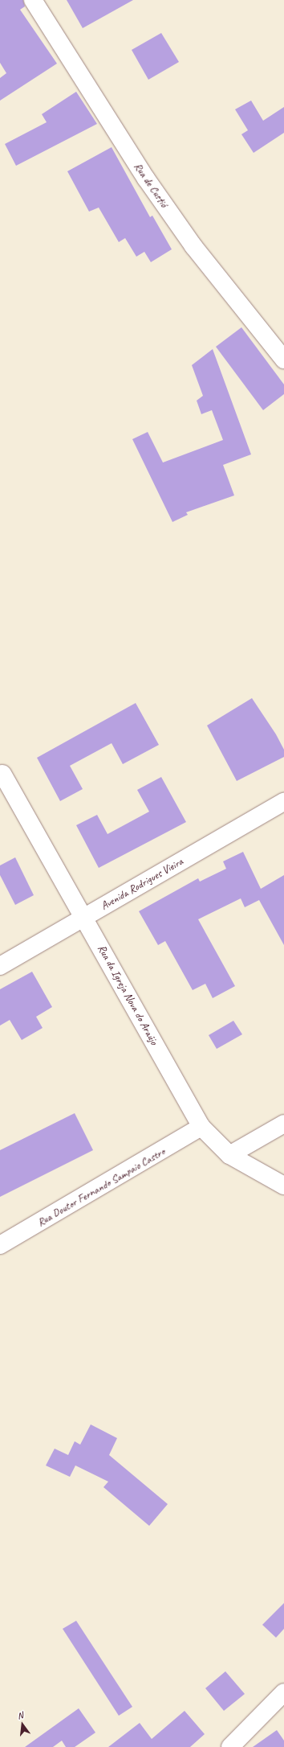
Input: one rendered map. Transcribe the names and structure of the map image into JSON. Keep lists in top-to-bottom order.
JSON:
{
  "streets": {
    "street": [
      "Rua de Custió",
      "Avenida Rodrigues Vieira",
      "Rua da Igreja Nova do Araújo",
      "Rua Doutor Fernando Sampaio Castro"
    ]
  },
  "crossings": [
    ["Avenida Rodrigues Vieira", "Rua da Igreja Nova do Araújo"],
    ["Rua da Igreja Nova do Araújo", "Rua Doutor Fernando Sampaio Castro"]
  ],
  "north": "top"
}
